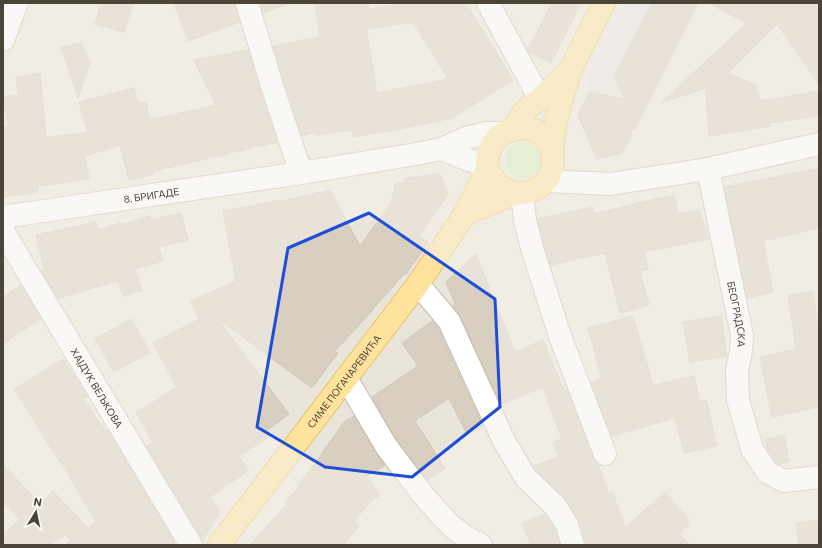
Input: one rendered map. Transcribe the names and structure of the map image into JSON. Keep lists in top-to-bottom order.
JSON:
{
  "streets": {
    "main road": ["СИМЕ ПОГАЧАРЕВИЋА"],
    "street": ["8. БРИГАДЕ", "БЕОГРАДСКА", "ХАЈДУК ВЕЉКОВА"]
  },
  "crossings": [
    ["8. БРИГАДЕ", "СИМЕ ПОГАЧАРЕВИЋА"]
  ],
  "north": "top"
}
